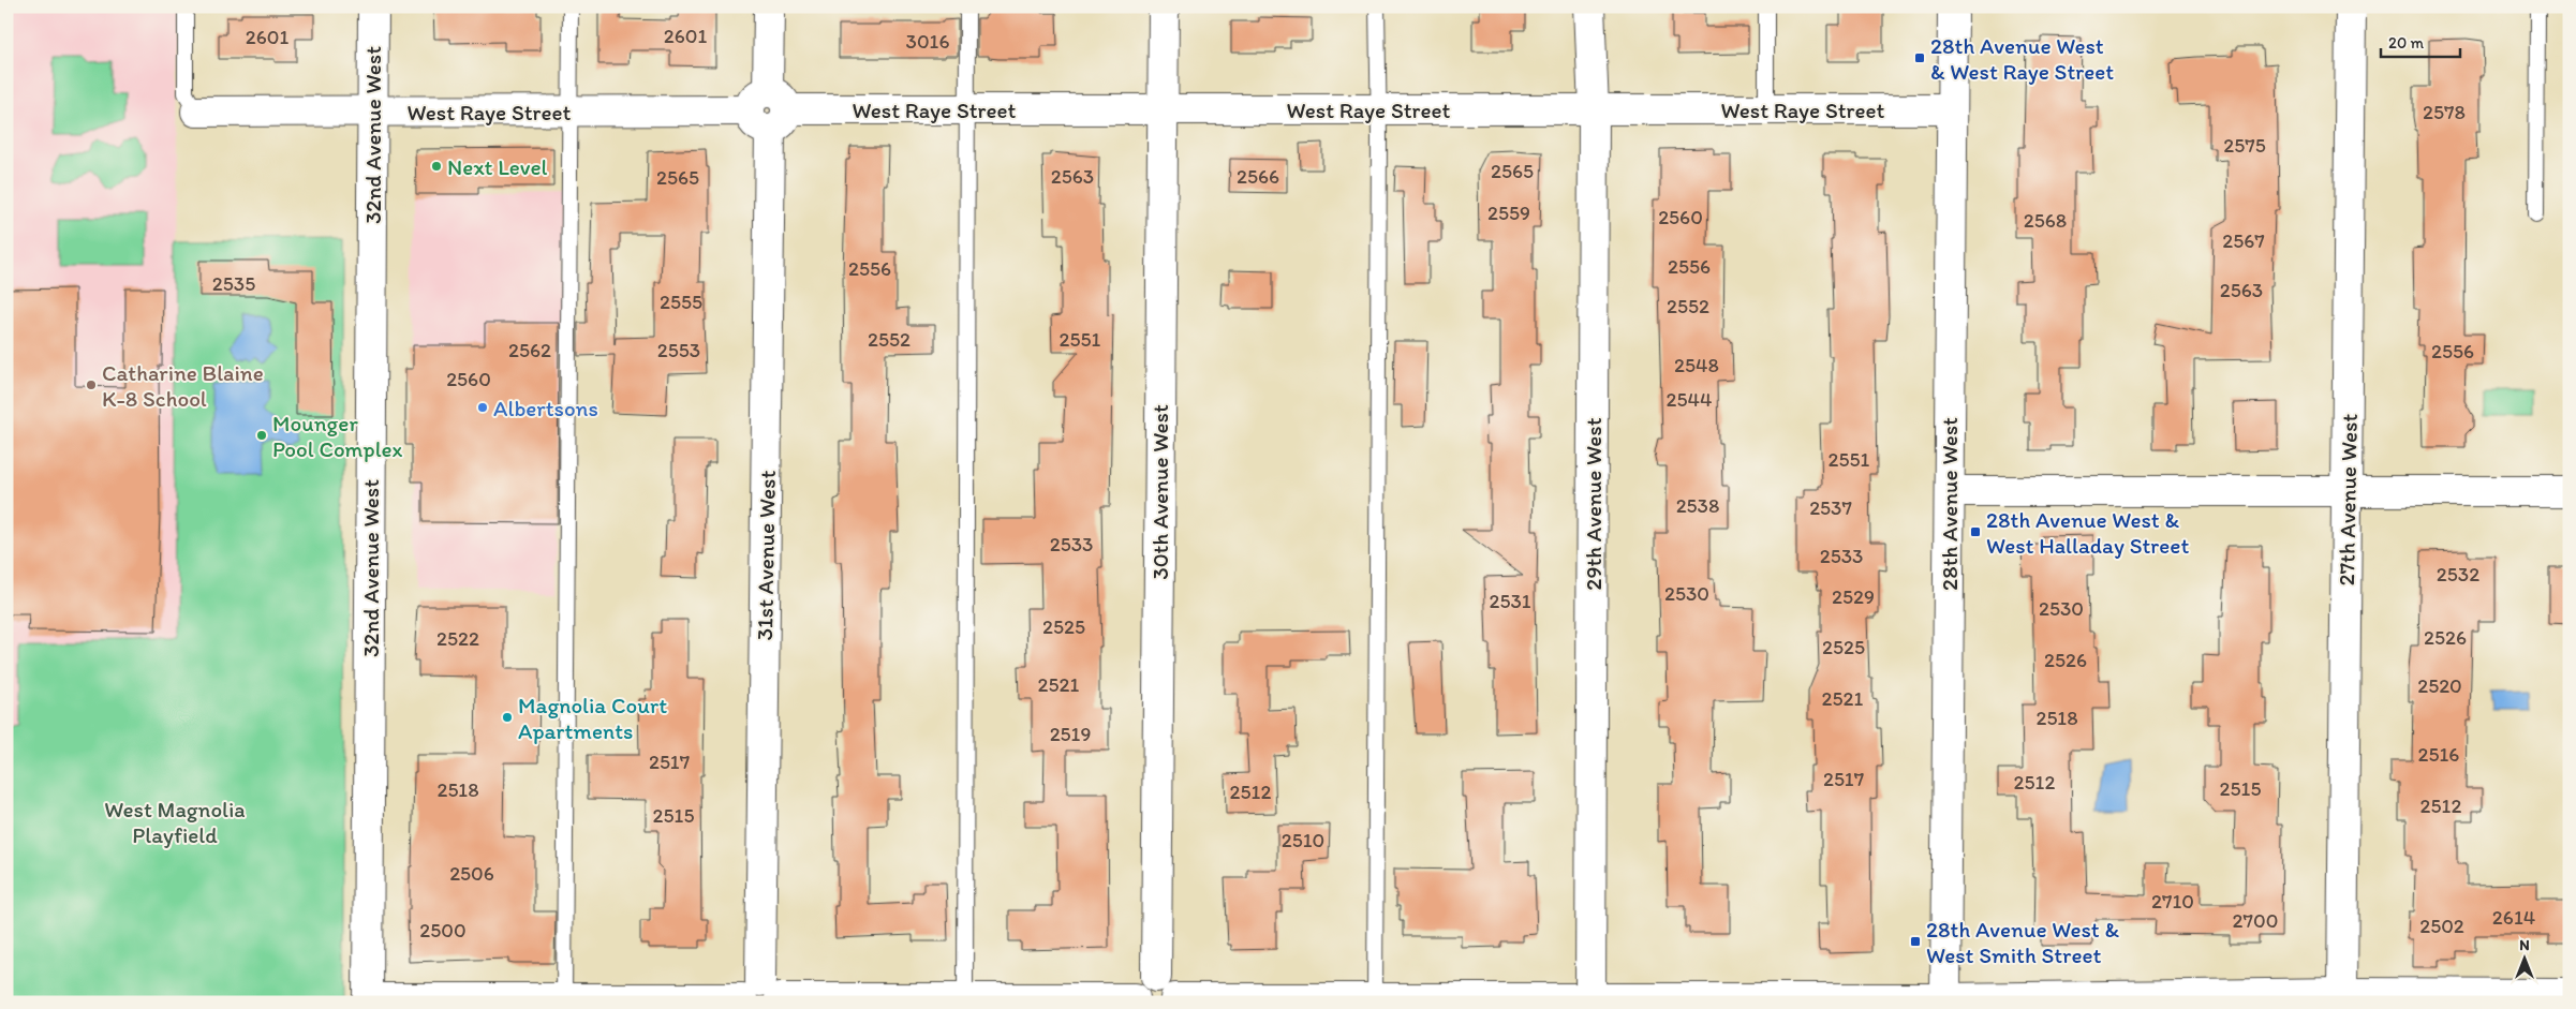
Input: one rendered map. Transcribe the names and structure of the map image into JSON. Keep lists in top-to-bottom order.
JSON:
{
  "streets": {
    "street": [
      "West Raye Street",
      "32nd Avenue West",
      "30th Avenue West",
      "27th Avenue West",
      "29th Avenue West",
      "28th Avenue West",
      "31st Avenue West"
    ]
  },
  "crossings": [
    ["West Raye Street", "32nd Avenue West"],
    ["West Raye Street", "30th Avenue West"],
    ["West Raye Street", "29th Avenue West"],
    ["West Raye Street", "28th Avenue West"],
    ["West Raye Street", "31st Avenue West"]
  ],
  "parks": ["West Magnolia Playfield"],
  "places": {
    "transit": ["28th Avenue West & West Raye Street", "28th Avenue West & West Halladay Street", "28th Avenue West & West Smith Street"],
    "other": [
      "Next Level",
      "Catharine Blaine K-8 School",
      "Albertsons",
      "Mounger Pool Complex",
      "Magnolia Court Apartments"
    ]
  },
  "house_numbers": [
    "2601",
    "2601",
    "3016",
    "2578",
    "2575",
    "2565",
    "2563",
    "2566",
    "2565",
    "2559",
    "2560",
    "2568",
    "2567",
    "2556",
    "2556",
    "2535",
    "2563",
    "2555",
    "2552",
    "2552",
    "2551",
    "2562",
    "2553",
    "2556",
    "2548",
    "2560",
    "2544",
    "2551",
    "2538",
    "2537",
    "2533",
    "2533",
    "2532",
    "2530",
    "2529",
    "2531",
    "2530",
    "2525",
    "2526",
    "2522",
    "2525",
    "2526",
    "2521",
    "2520",
    "2521",
    "2518",
    "2519",
    "2516",
    "2517",
    "2517",
    "2512",
    "2515",
    "2518",
    "2512",
    "2512",
    "2515",
    "2510",
    "2506",
    "2710",
    "2614",
    "2700",
    "2502",
    "2500"
  ],
  "scale_bar": "20 m",
  "north": "top"
}
